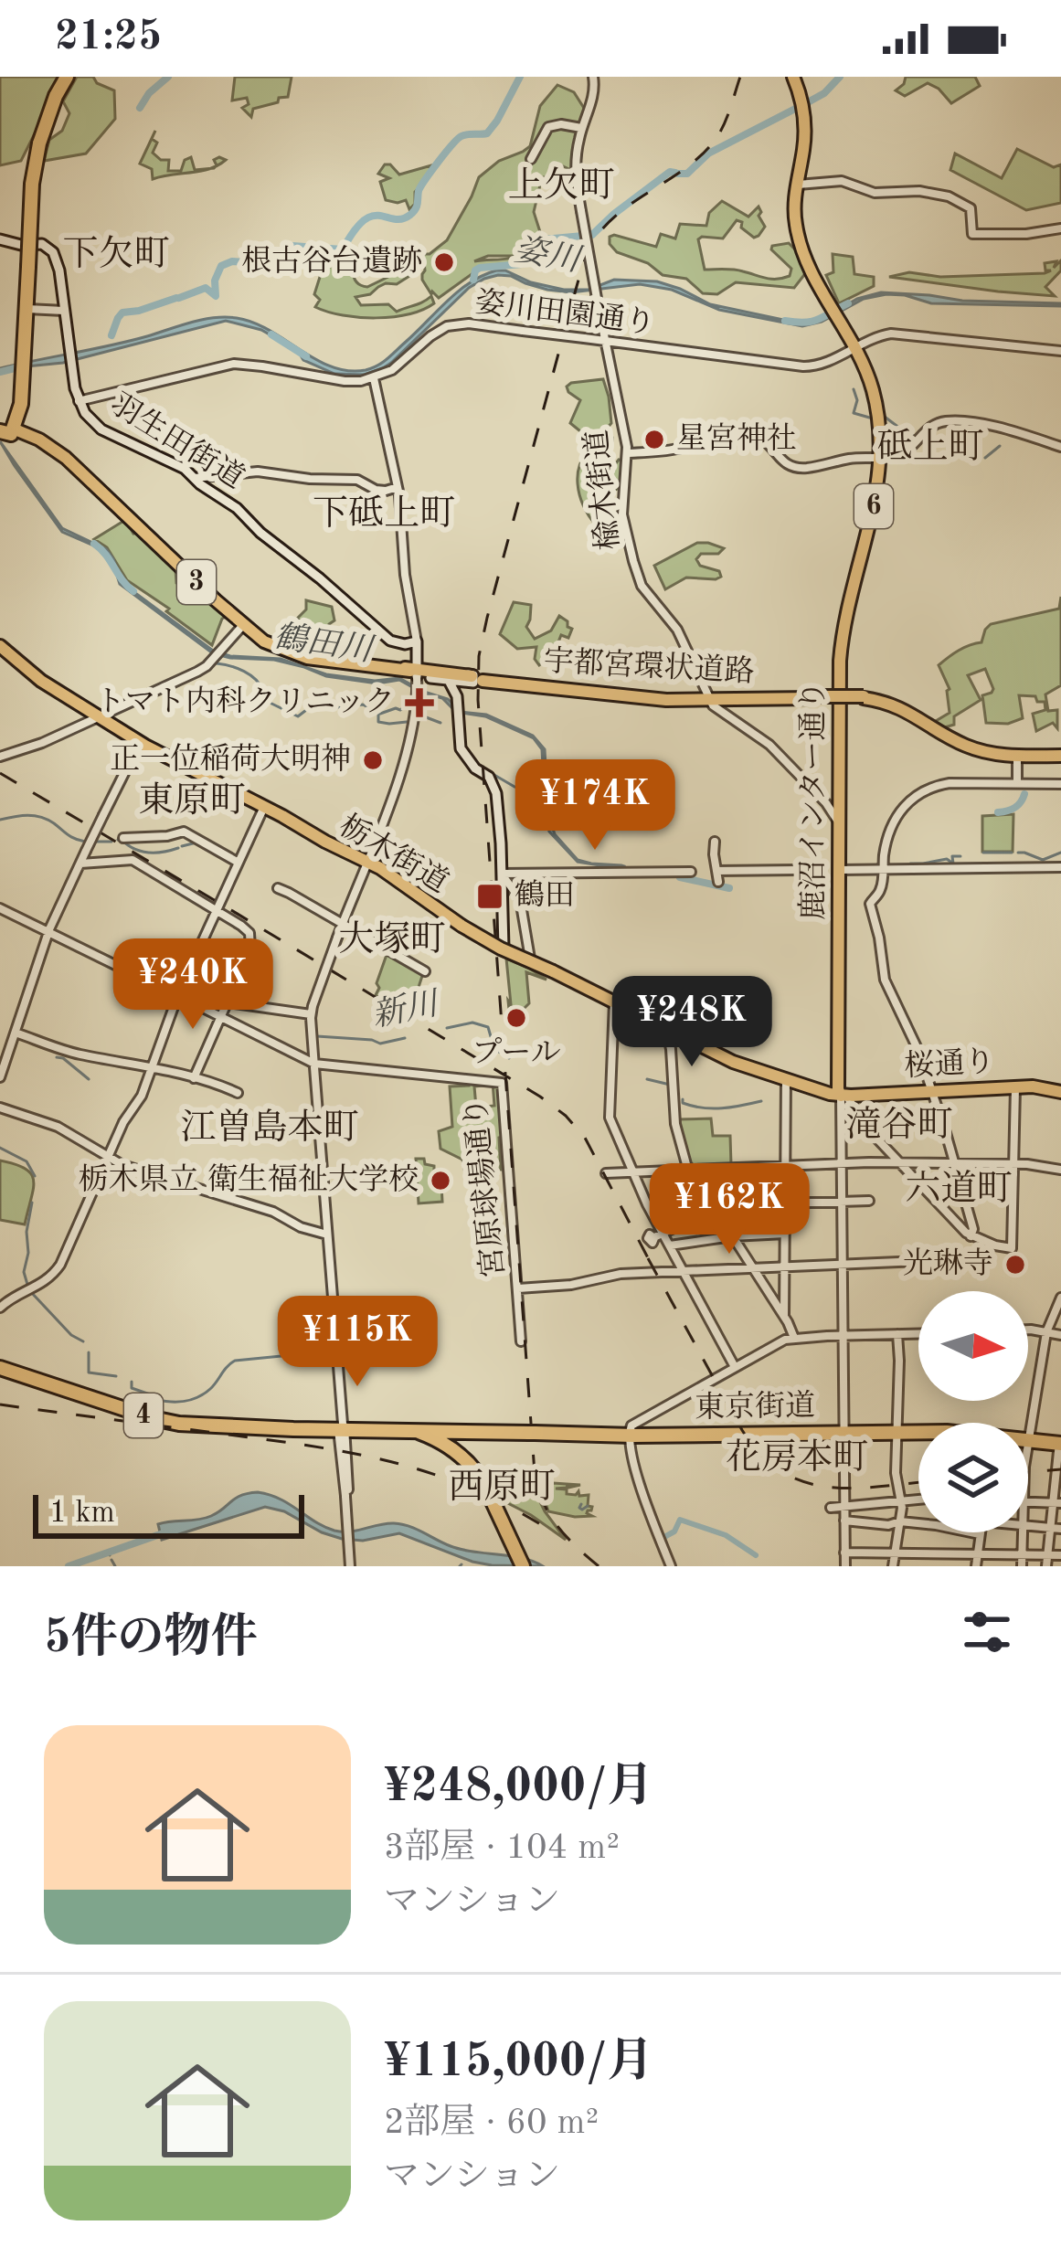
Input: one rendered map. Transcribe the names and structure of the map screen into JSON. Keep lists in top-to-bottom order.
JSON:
{
  "streets": {
    "highway": ["東京街道", "4"],
    "main road": [
      "羽生田街道",
      "6",
      "3",
      "宇都宮環状道路",
      "鹿沼インター通り",
      "栃木街道",
      "桜通り"
    ],
    "street": ["姿川田園通り", "楡木街道", "宮原球場通り"]
  },
  "crossings": [
    ["姿川田園通り", "楡木街道"],
    ["姿川田園通り", "鹿沼インター通り"],
    ["楡木街道", "宇都宮環状道路"],
    ["楡木街道", "鹿沼インター通り"],
    ["3", "宇都宮環状道路"],
    ["3", "鹿沼インター通り"],
    ["鹿沼インター通り", "栃木街道"],
    ["鹿沼インター通り", "桜通り"],
    ["栃木街道", "桜通り"]
  ],
  "districts": [
    "上欠町",
    "下欠町",
    "砥上町",
    "下砥上町",
    "東原町",
    "大塚町",
    "滝谷町",
    "江曽島本町",
    "六道町",
    "花房本町",
    "西原町"
  ],
  "water": ["姿川", "鶴田川", "新川"],
  "places": {
    "other": [
      "根古谷台遺跡",
      "星宮神社",
      "正一位稲荷大明神",
      "プール",
      "栃木県立 衛生福祉大学校",
      "光琳寺"
    ],
    "health": ["トマト内科クリニック"],
    "transit": ["鶴田"]
  },
  "scale_bar": "1 km",
  "north": "right",
  "page": {
    "status": "21:25",
    "price": [
      "¥174K",
      "¥240K",
      "¥248K",
      "¥162K",
      "¥115K"
    ],
    "scale": "1 km",
    "heading": "5件の物件",
    "list": [
      {
        "name": "¥248,000/月",
        "note": "3部屋 · 104 m² · マンション"
      },
      {
        "name": "¥115,000/月",
        "note": "2部屋 · 60 m² · マンション"
      }
    ]
  }
}
